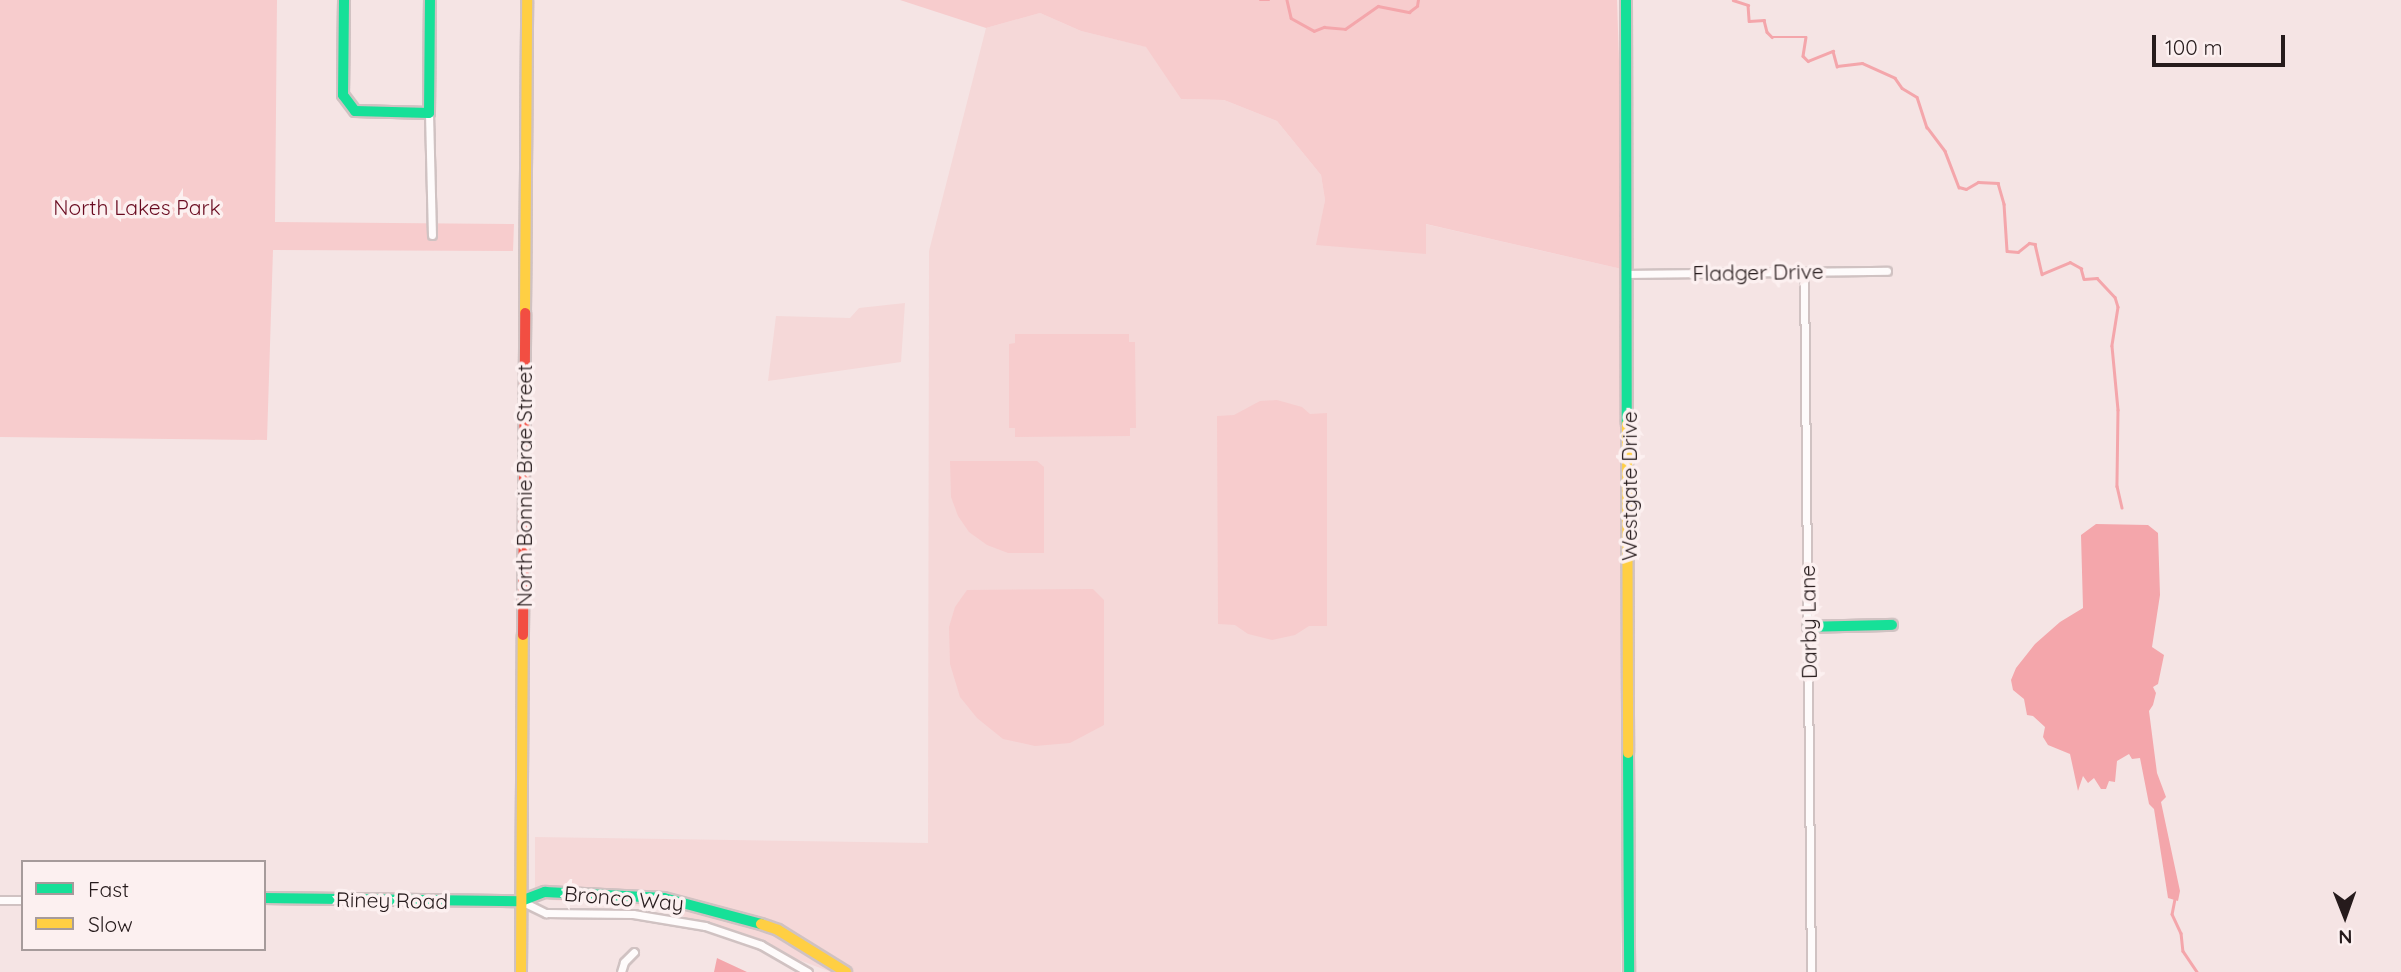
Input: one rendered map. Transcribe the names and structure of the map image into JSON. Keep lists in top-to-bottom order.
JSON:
{
  "streets": {
    "street": [
      "Fladger Drive",
      "North Bonnie Brae Street",
      "Westgate Drive",
      "Darby Lane",
      "Bronco Way",
      "Riney Road"
    ]
  },
  "crossings": [
    ["Fladger Drive", "Westgate Drive"],
    ["Fladger Drive", "Darby Lane"],
    ["North Bonnie Brae Street", "Bronco Way"],
    ["North Bonnie Brae Street", "Riney Road"],
    ["Bronco Way", "Riney Road"]
  ],
  "parks": ["North Lakes Park"],
  "legend": ["Fast", "Slow"],
  "scale_bar": "100 m",
  "north": "bottom"
}
